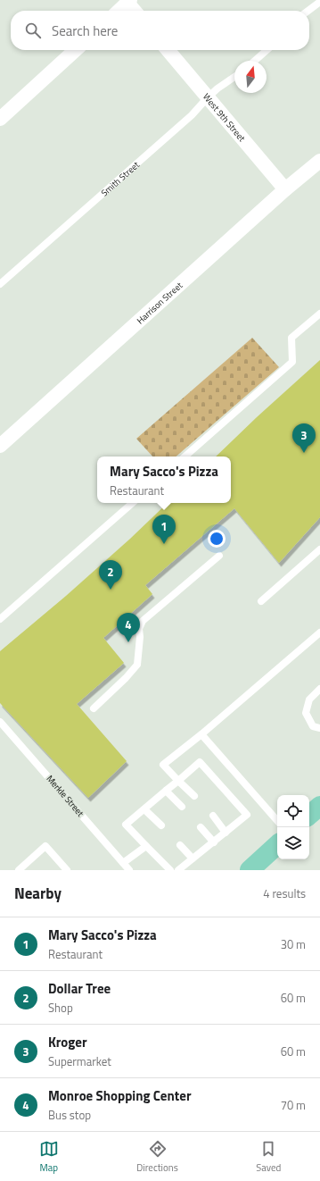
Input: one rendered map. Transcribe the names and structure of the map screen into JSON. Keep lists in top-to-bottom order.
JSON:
{
  "streets": {
    "street": ["West 9th Street", "Harrison Street"],
    "lane": ["Smith Street", "Merkle Street"]
  },
  "crossings": [
    ["West 9th Street", "Smith Street"],
    ["West 9th Street", "Harrison Street"]
  ],
  "north": "top",
  "page": {
    "search": "Search here",
    "pins": [
      "3",
      "1",
      "2",
      "4"
    ],
    "popup": ["Mary Sacco's Pizza", "Restaurant"],
    "heading": ["Nearby", "4 results"],
    "list": [
      {
        "mark": "1",
        "name": "Mary Sacco's Pizza",
        "note": "Restaurant",
        "value": "30 m"
      },
      {
        "mark": "2",
        "name": "Dollar Tree",
        "note": "Shop",
        "value": "60 m"
      },
      {
        "mark": "3",
        "name": "Kroger",
        "note": "Supermarket",
        "value": "60 m"
      },
      {
        "mark": "4",
        "name": "Monroe Shopping Center",
        "note": "Bus stop",
        "value": "70 m"
      }
    ],
    "nav": ["Map", "Directions", "Saved"]
  }
}
